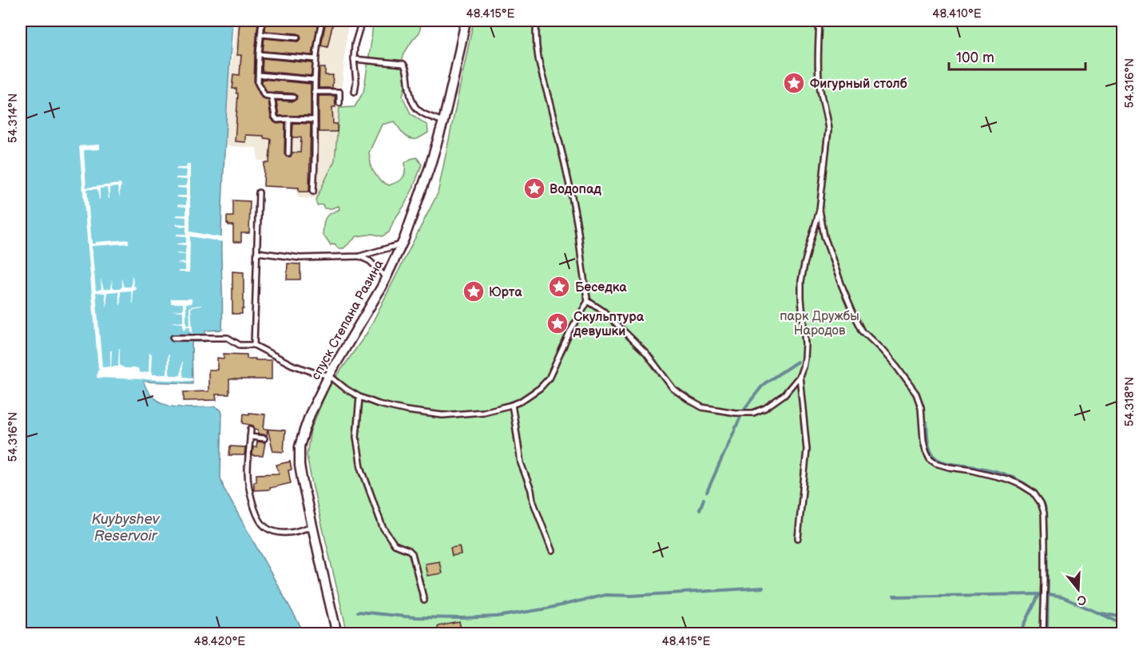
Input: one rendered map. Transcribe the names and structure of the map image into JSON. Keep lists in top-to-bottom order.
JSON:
{
  "streets": {
    "street": ["спуск Степана Разина"]
  },
  "water": ["Kuybyshev Reservoir"],
  "parks": ["парк Дружбы Народов"],
  "places": {
    "place": [
      "Фигурный столб",
      "Водопад",
      "Беседка",
      "Юрта",
      "Скульптура девушки"
    ]
  },
  "scale_bar": "100 m",
  "north": "bottom",
  "coordinates": [
    "48.415°E",
    "48.410°E",
    "54.316°N",
    "54.314°N",
    "54.318°N",
    "48.420°E"
  ]
}
